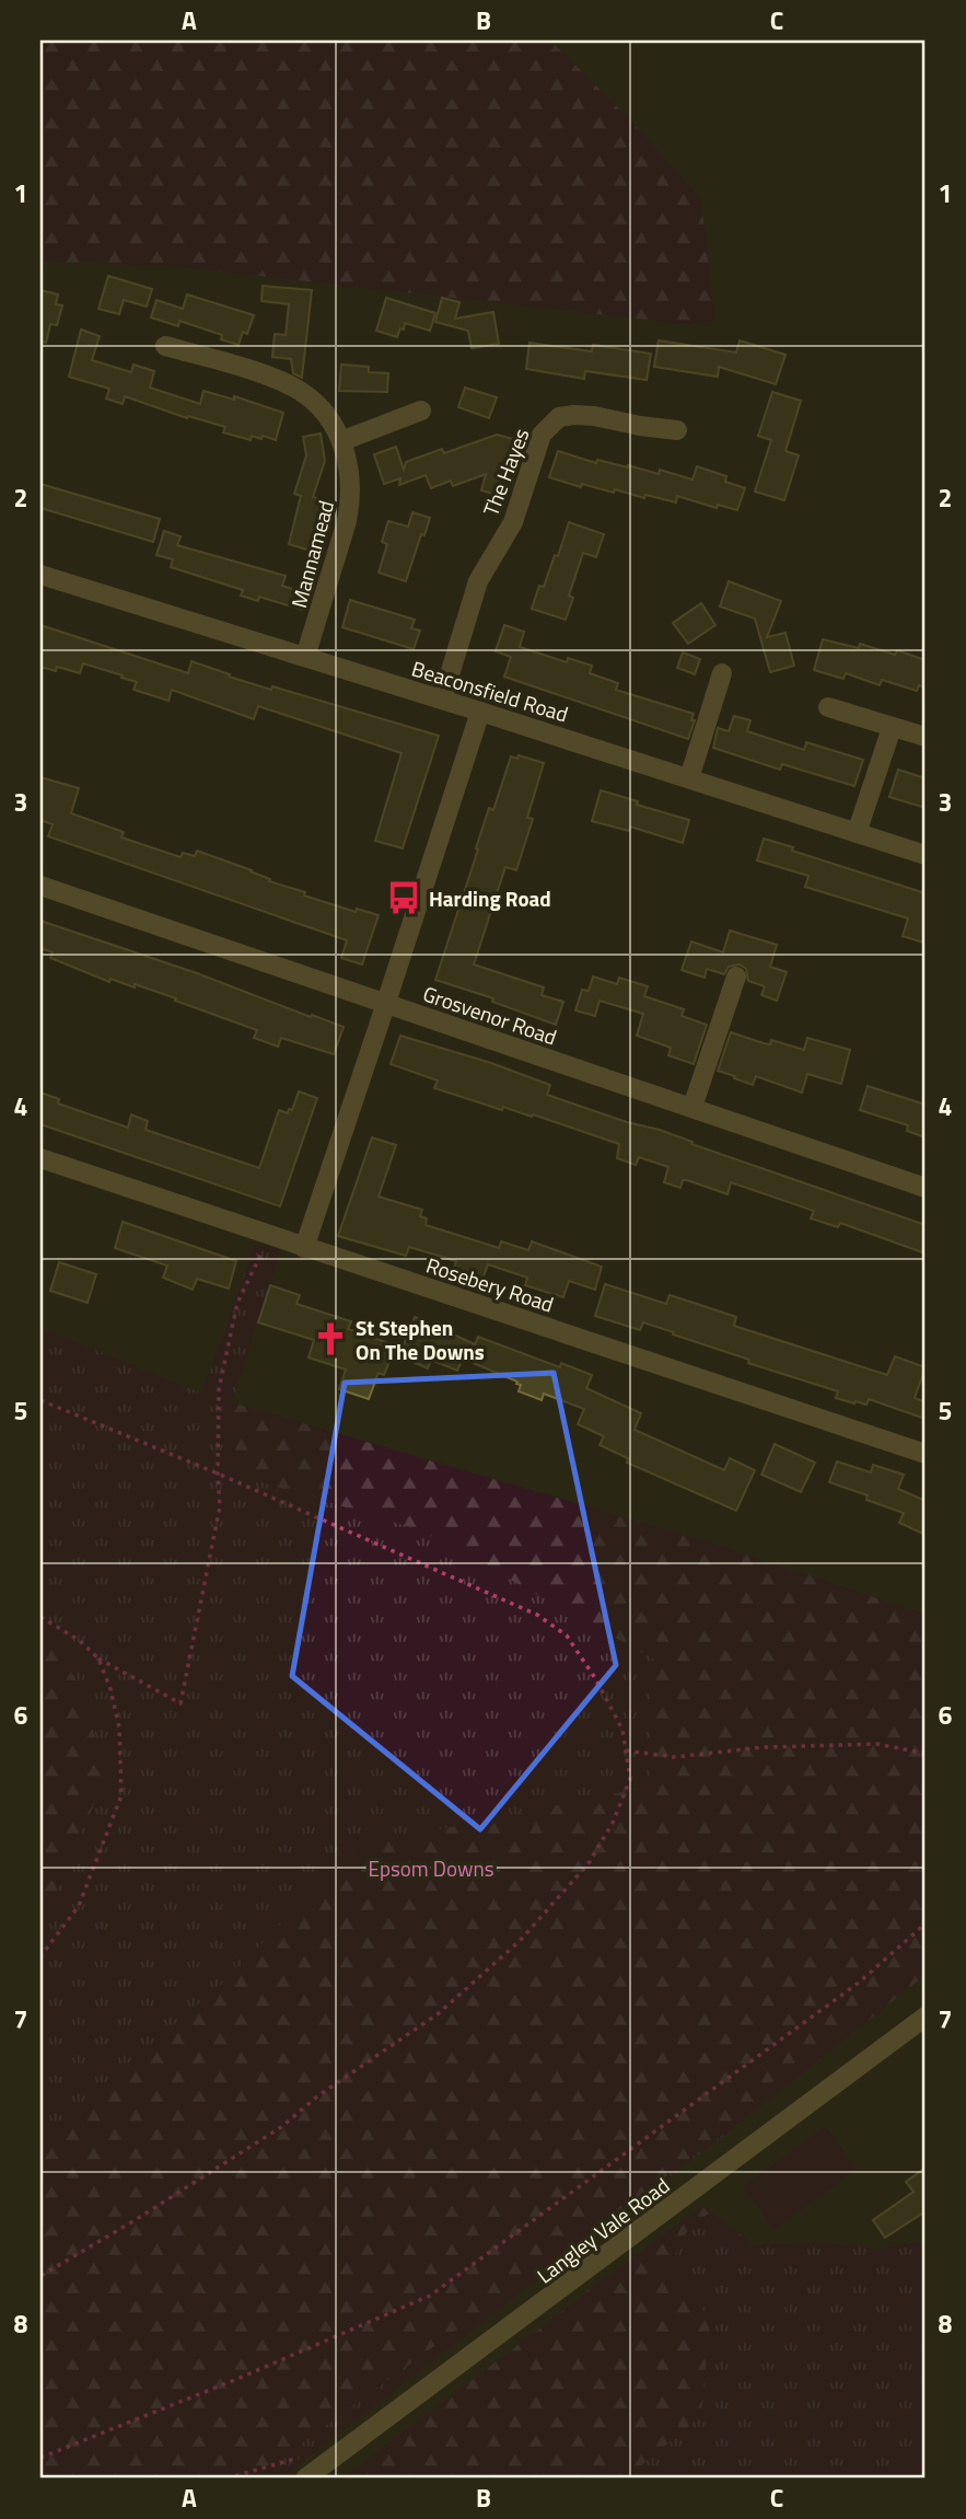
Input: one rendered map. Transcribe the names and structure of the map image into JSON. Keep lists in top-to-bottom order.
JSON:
{
  "streets": {
    "street": [
      "The Hayes",
      "Mannamead",
      "Beaconsfield Road",
      "Grosvenor Road",
      "Rosebery Road",
      "Langley Vale Road"
    ]
  },
  "crossings": [
    ["The Hayes", "Beaconsfield Road"],
    ["Mannamead", "Beaconsfield Road"]
  ],
  "parks": ["Epsom Downs"],
  "places": {
    "bus stop": ["Harding Road"],
    "church": ["St Stephen On The Downs"]
  },
  "grid": {
    "columns": ["A", "B", "C"],
    "rows": [
      "1",
      "2",
      "3",
      "4",
      "5",
      "6",
      "7",
      "8"
    ]
  }
}
